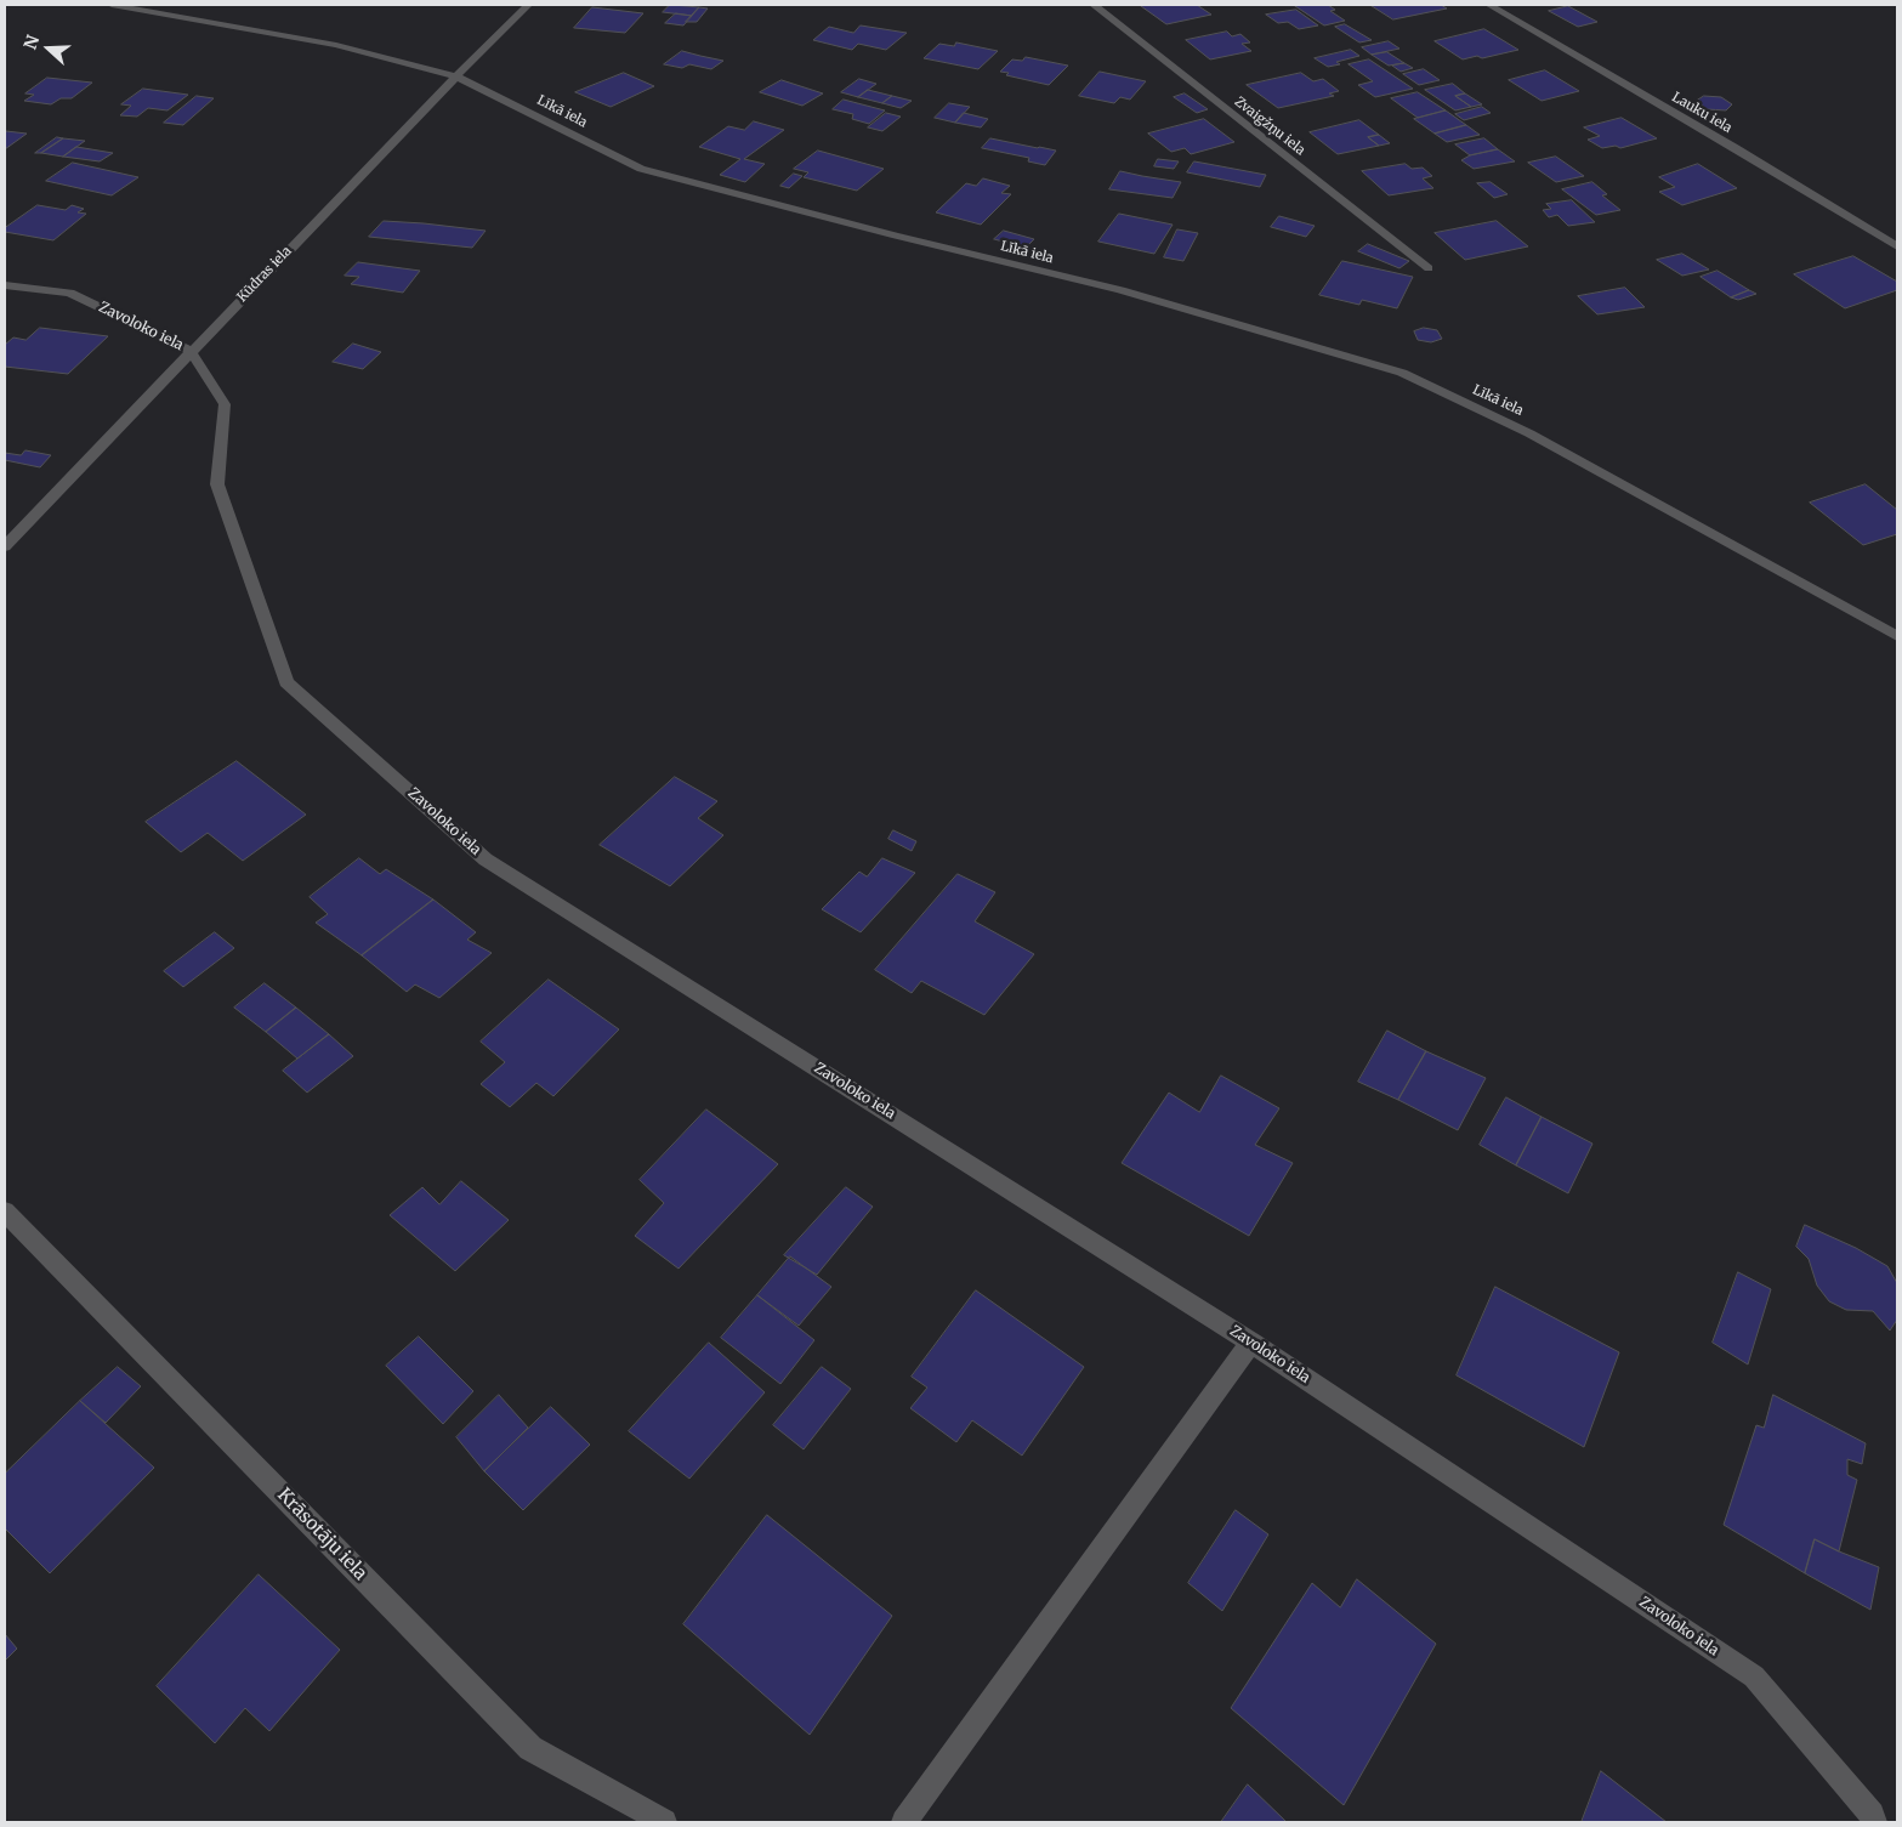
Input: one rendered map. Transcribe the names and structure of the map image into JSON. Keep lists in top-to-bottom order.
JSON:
{
  "streets": {
    "street": [
      "Līkā iela",
      "Lauku iela",
      "Zvaigžņu iela",
      "Kūdras iela",
      "Zavoloko iela",
      "Krāsotāju iela"
    ]
  },
  "crossings": [
    ["Līkā iela", "Kūdras iela"],
    ["Kūdras iela", "Zavoloko iela"]
  ],
  "north": "left"
}
